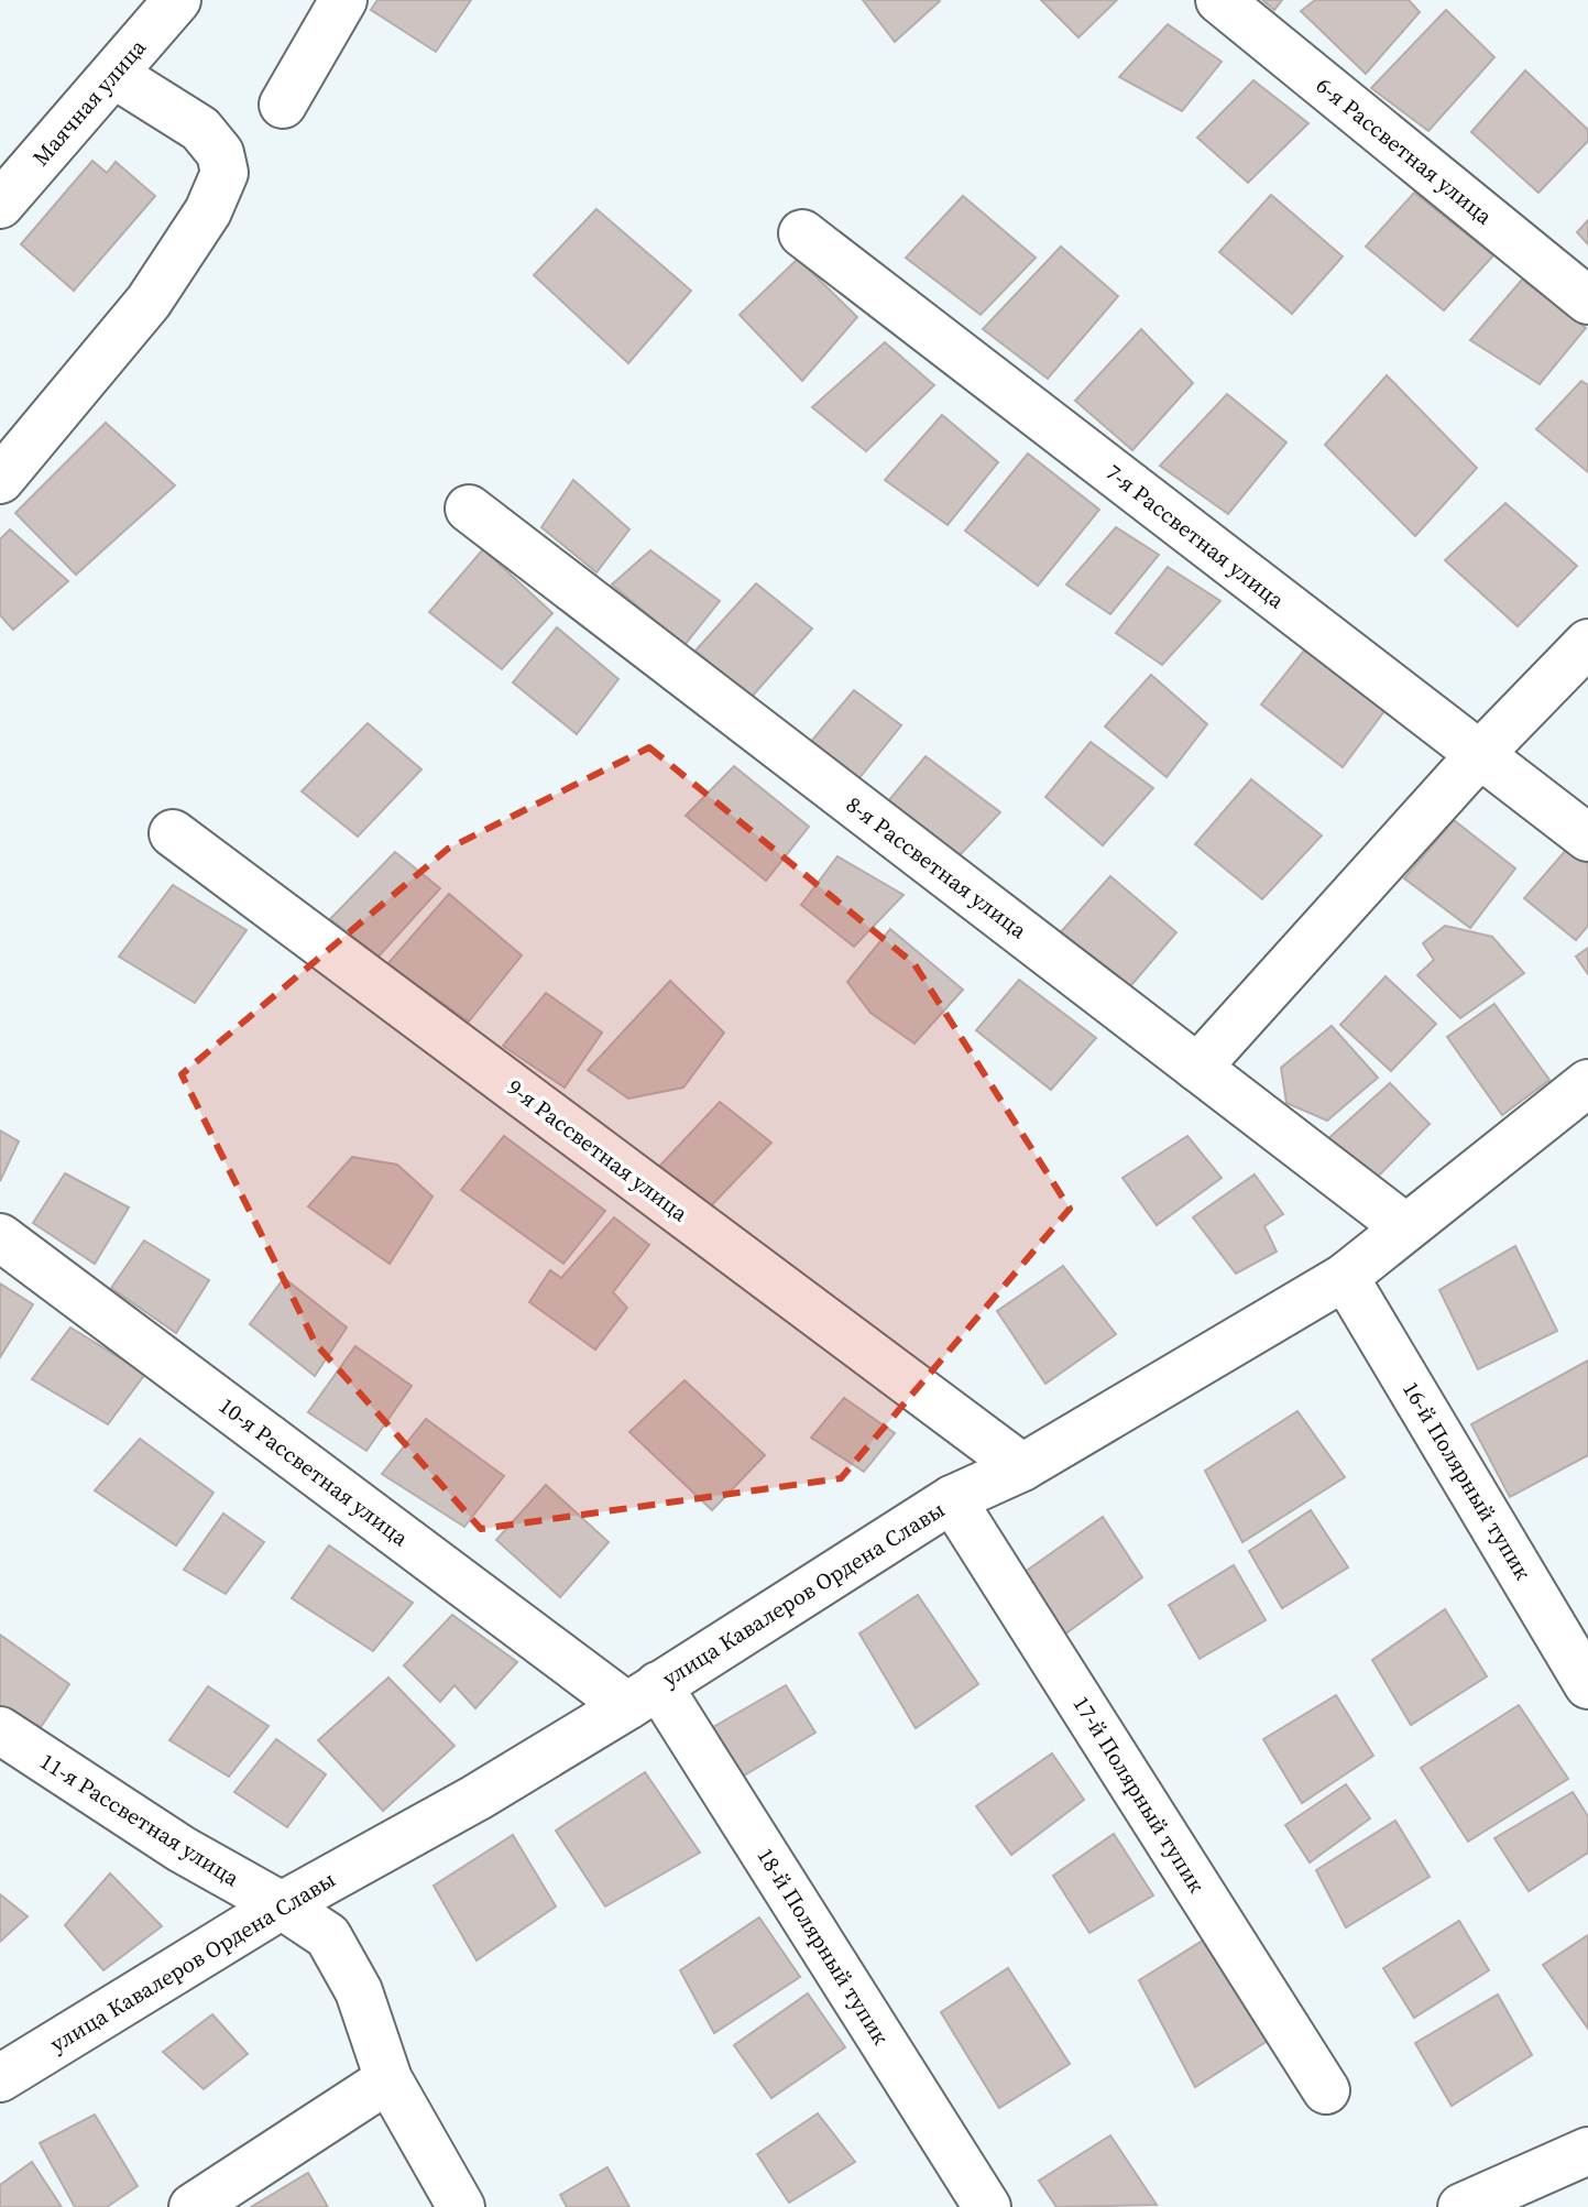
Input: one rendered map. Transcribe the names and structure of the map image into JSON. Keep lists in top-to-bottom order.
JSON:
{
  "streets": {
    "street": [
      "Маячная улица",
      "6-я Рассветная улица",
      "7-я Рассветная улица",
      "8-я Рассветная улица",
      "9-я Рассветная улица",
      "10-я Рассветная улица",
      "16-й Полярный тупик",
      "улица Кавалеров Ордена Славы",
      "17-й Полярный тупик",
      "11-я Рассветная улица",
      "18-й Полярный тупик"
    ]
  },
  "crossings": [
    ["8-я Рассветная улица", "улица Кавалеров Ордена Славы"],
    ["9-я Рассветная улица", "улица Кавалеров Ордена Славы"],
    ["10-я Рассветная улица", "улица Кавалеров Ордена Славы"],
    ["10-я Рассветная улица", "18-й Полярный тупик"],
    ["16-й Полярный тупик", "улица Кавалеров Ордена Славы"],
    ["улица Кавалеров Ордена Славы", "17-й Полярный тупик"],
    ["улица Кавалеров Ордена Славы", "11-я Рассветная улица"],
    ["улица Кавалеров Ордена Славы", "18-й Полярный тупик"]
  ]
}
